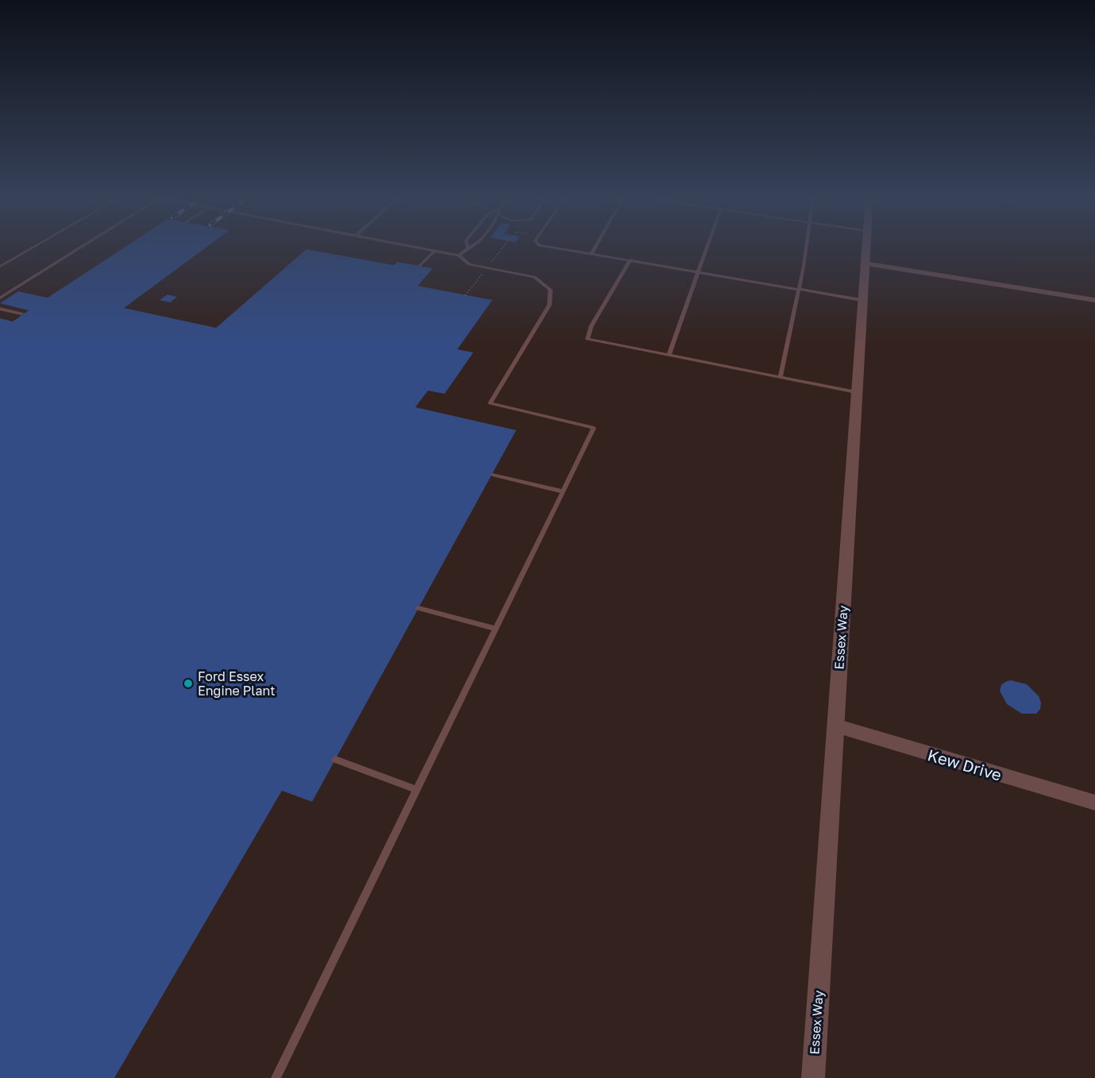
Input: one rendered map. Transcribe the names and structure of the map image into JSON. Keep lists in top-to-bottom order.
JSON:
{
  "streets": {
    "street": ["Essex Way", "Kew Drive"]
  },
  "crossings": [
    ["Essex Way", "Kew Drive"]
  ],
  "places": ["Ford Essex Engine Plant"]
}
